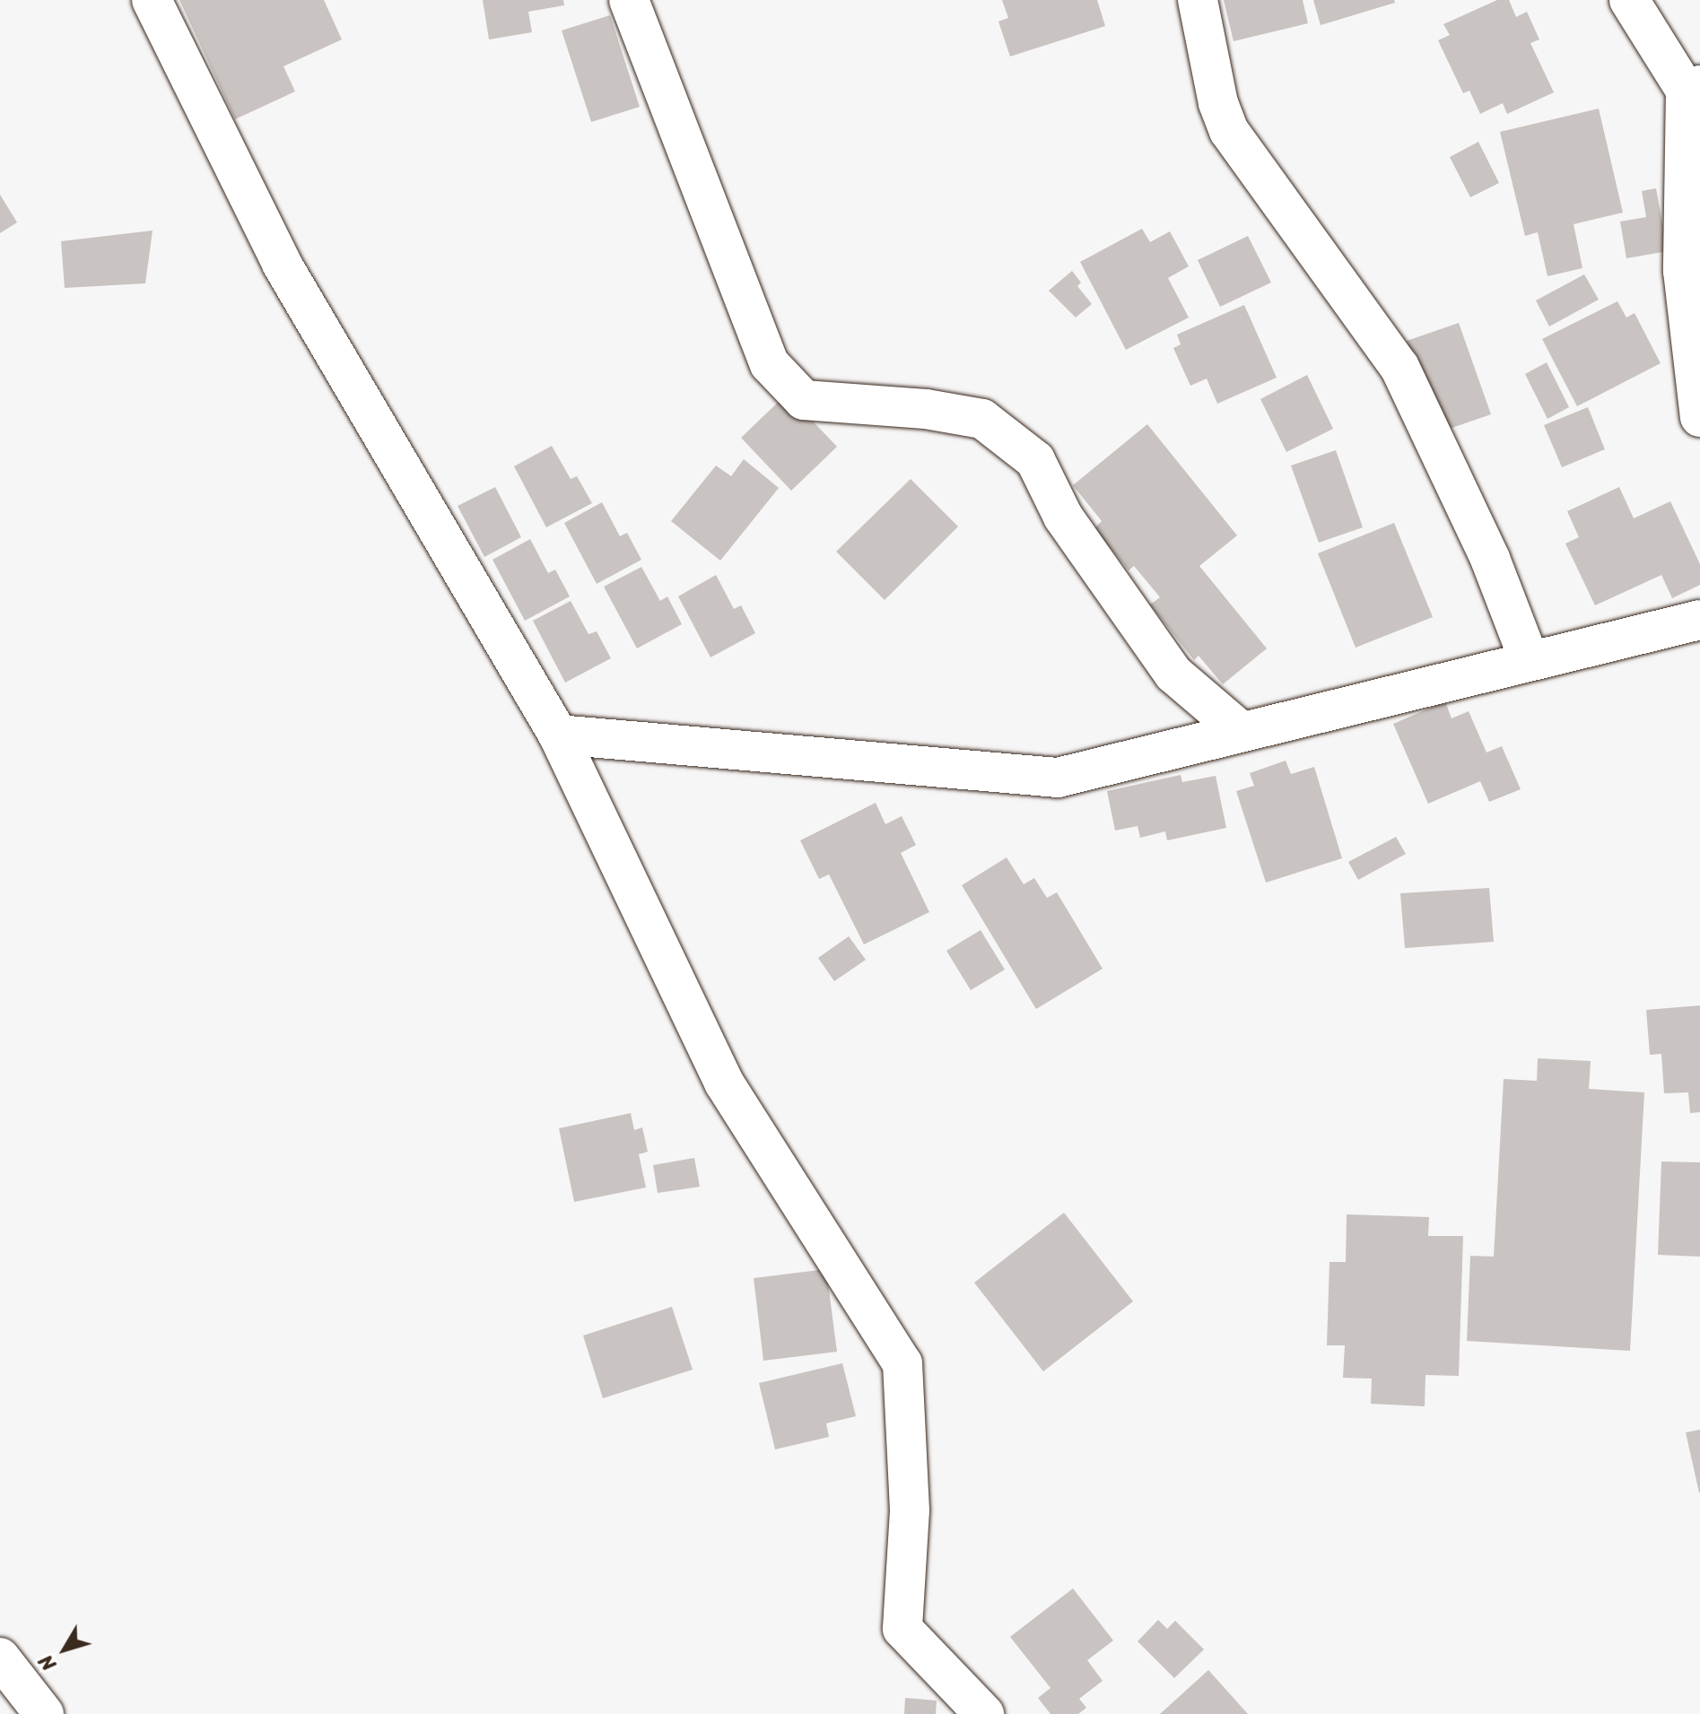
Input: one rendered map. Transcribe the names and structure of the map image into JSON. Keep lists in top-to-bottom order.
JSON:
{
  "north": "bottom left"
}
